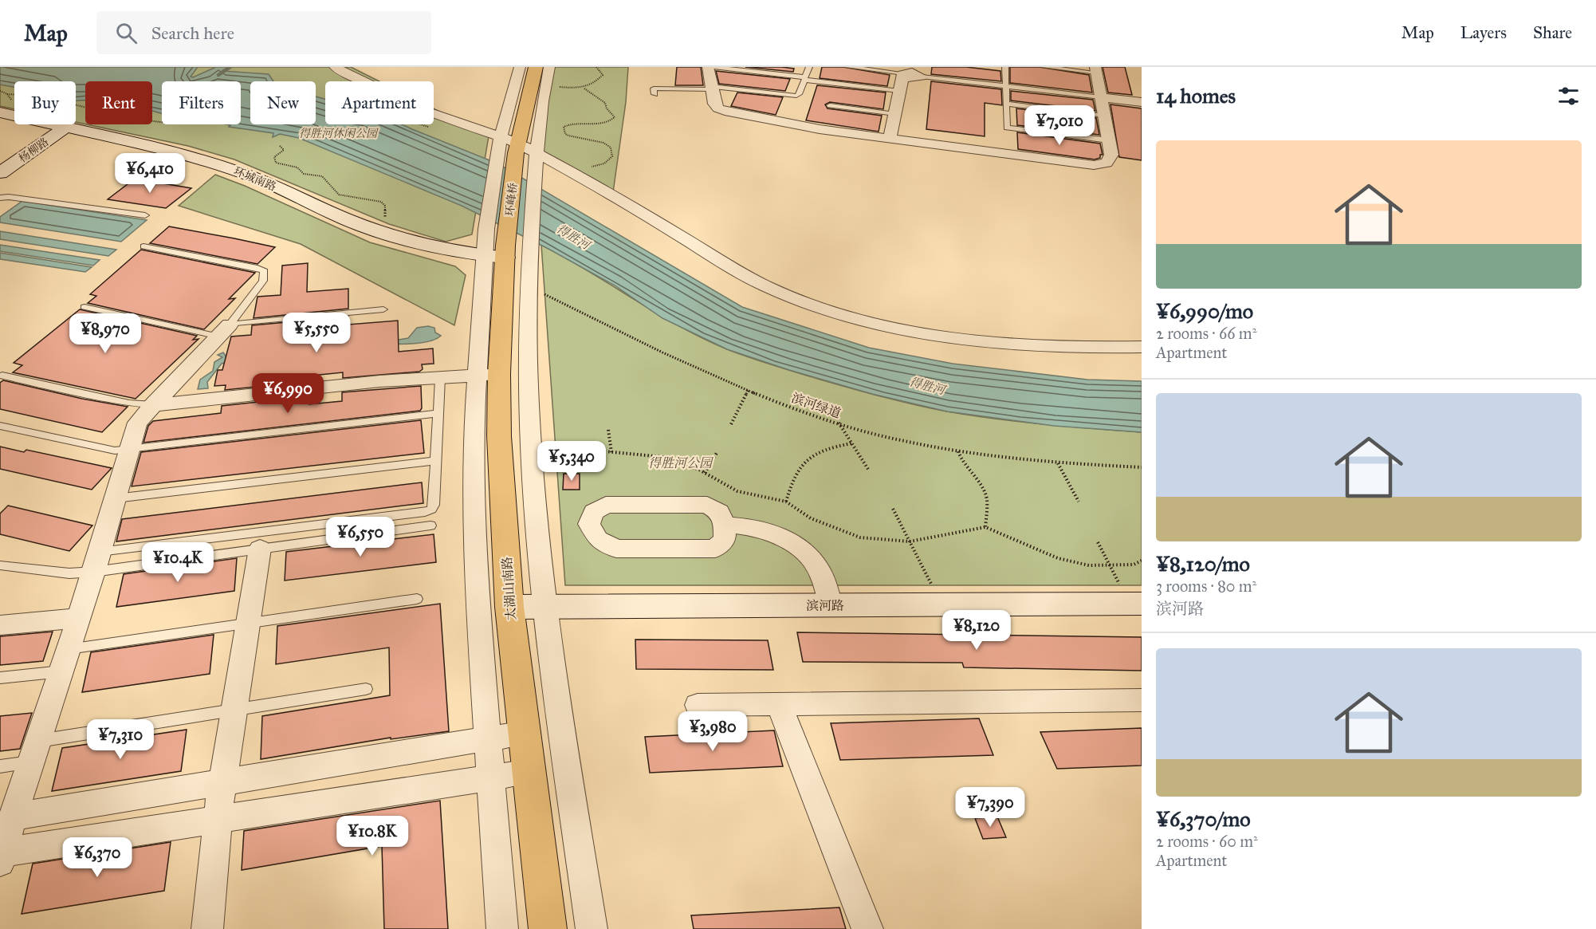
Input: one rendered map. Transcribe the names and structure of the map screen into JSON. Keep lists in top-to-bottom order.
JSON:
{
  "streets": {
    "main road": [
      "杨柳路",
      "环城南路",
      "环峰桥",
      "太湖山南路",
      "滨河路"
    ],
    "path": ["滨河绿道"]
  },
  "crossings": [
    ["杨柳路", "环城南路"],
    ["环城南路", "环峰桥"],
    ["环城南路", "太湖山南路"],
    ["环峰桥", "太湖山南路"],
    ["太湖山南路", "滨河路"]
  ],
  "water": ["得胜河"],
  "parks": ["得胜河休闲公园", "得胜河公园"],
  "page": {
    "header": "Map",
    "search": "Search here",
    "nav": ["Map", "Layers", "Share"],
    "heading": "14 homes",
    "chip": [
      "Buy",
      "Rent",
      "Filters",
      "New",
      "Apartment"
    ],
    "price": [
      "¥7,010",
      "¥6,410",
      "¥5,550",
      "¥8,970",
      "¥6,990",
      "¥5,340",
      "¥6,550",
      "¥10.4K",
      "¥8,120",
      "¥3,980",
      "¥7,310",
      "¥7,390",
      "¥10.8K",
      "¥6,370"
    ],
    "list": [
      {
        "name": "¥6,990/mo",
        "note": "2 rooms · 66 m² · Apartment"
      },
      {
        "name": "¥8,120/mo",
        "note": "3 rooms · 80 m² · 滨河路"
      },
      {
        "name": "¥6,370/mo",
        "note": "2 rooms · 60 m² · Apartment"
      }
    ]
  }
}
